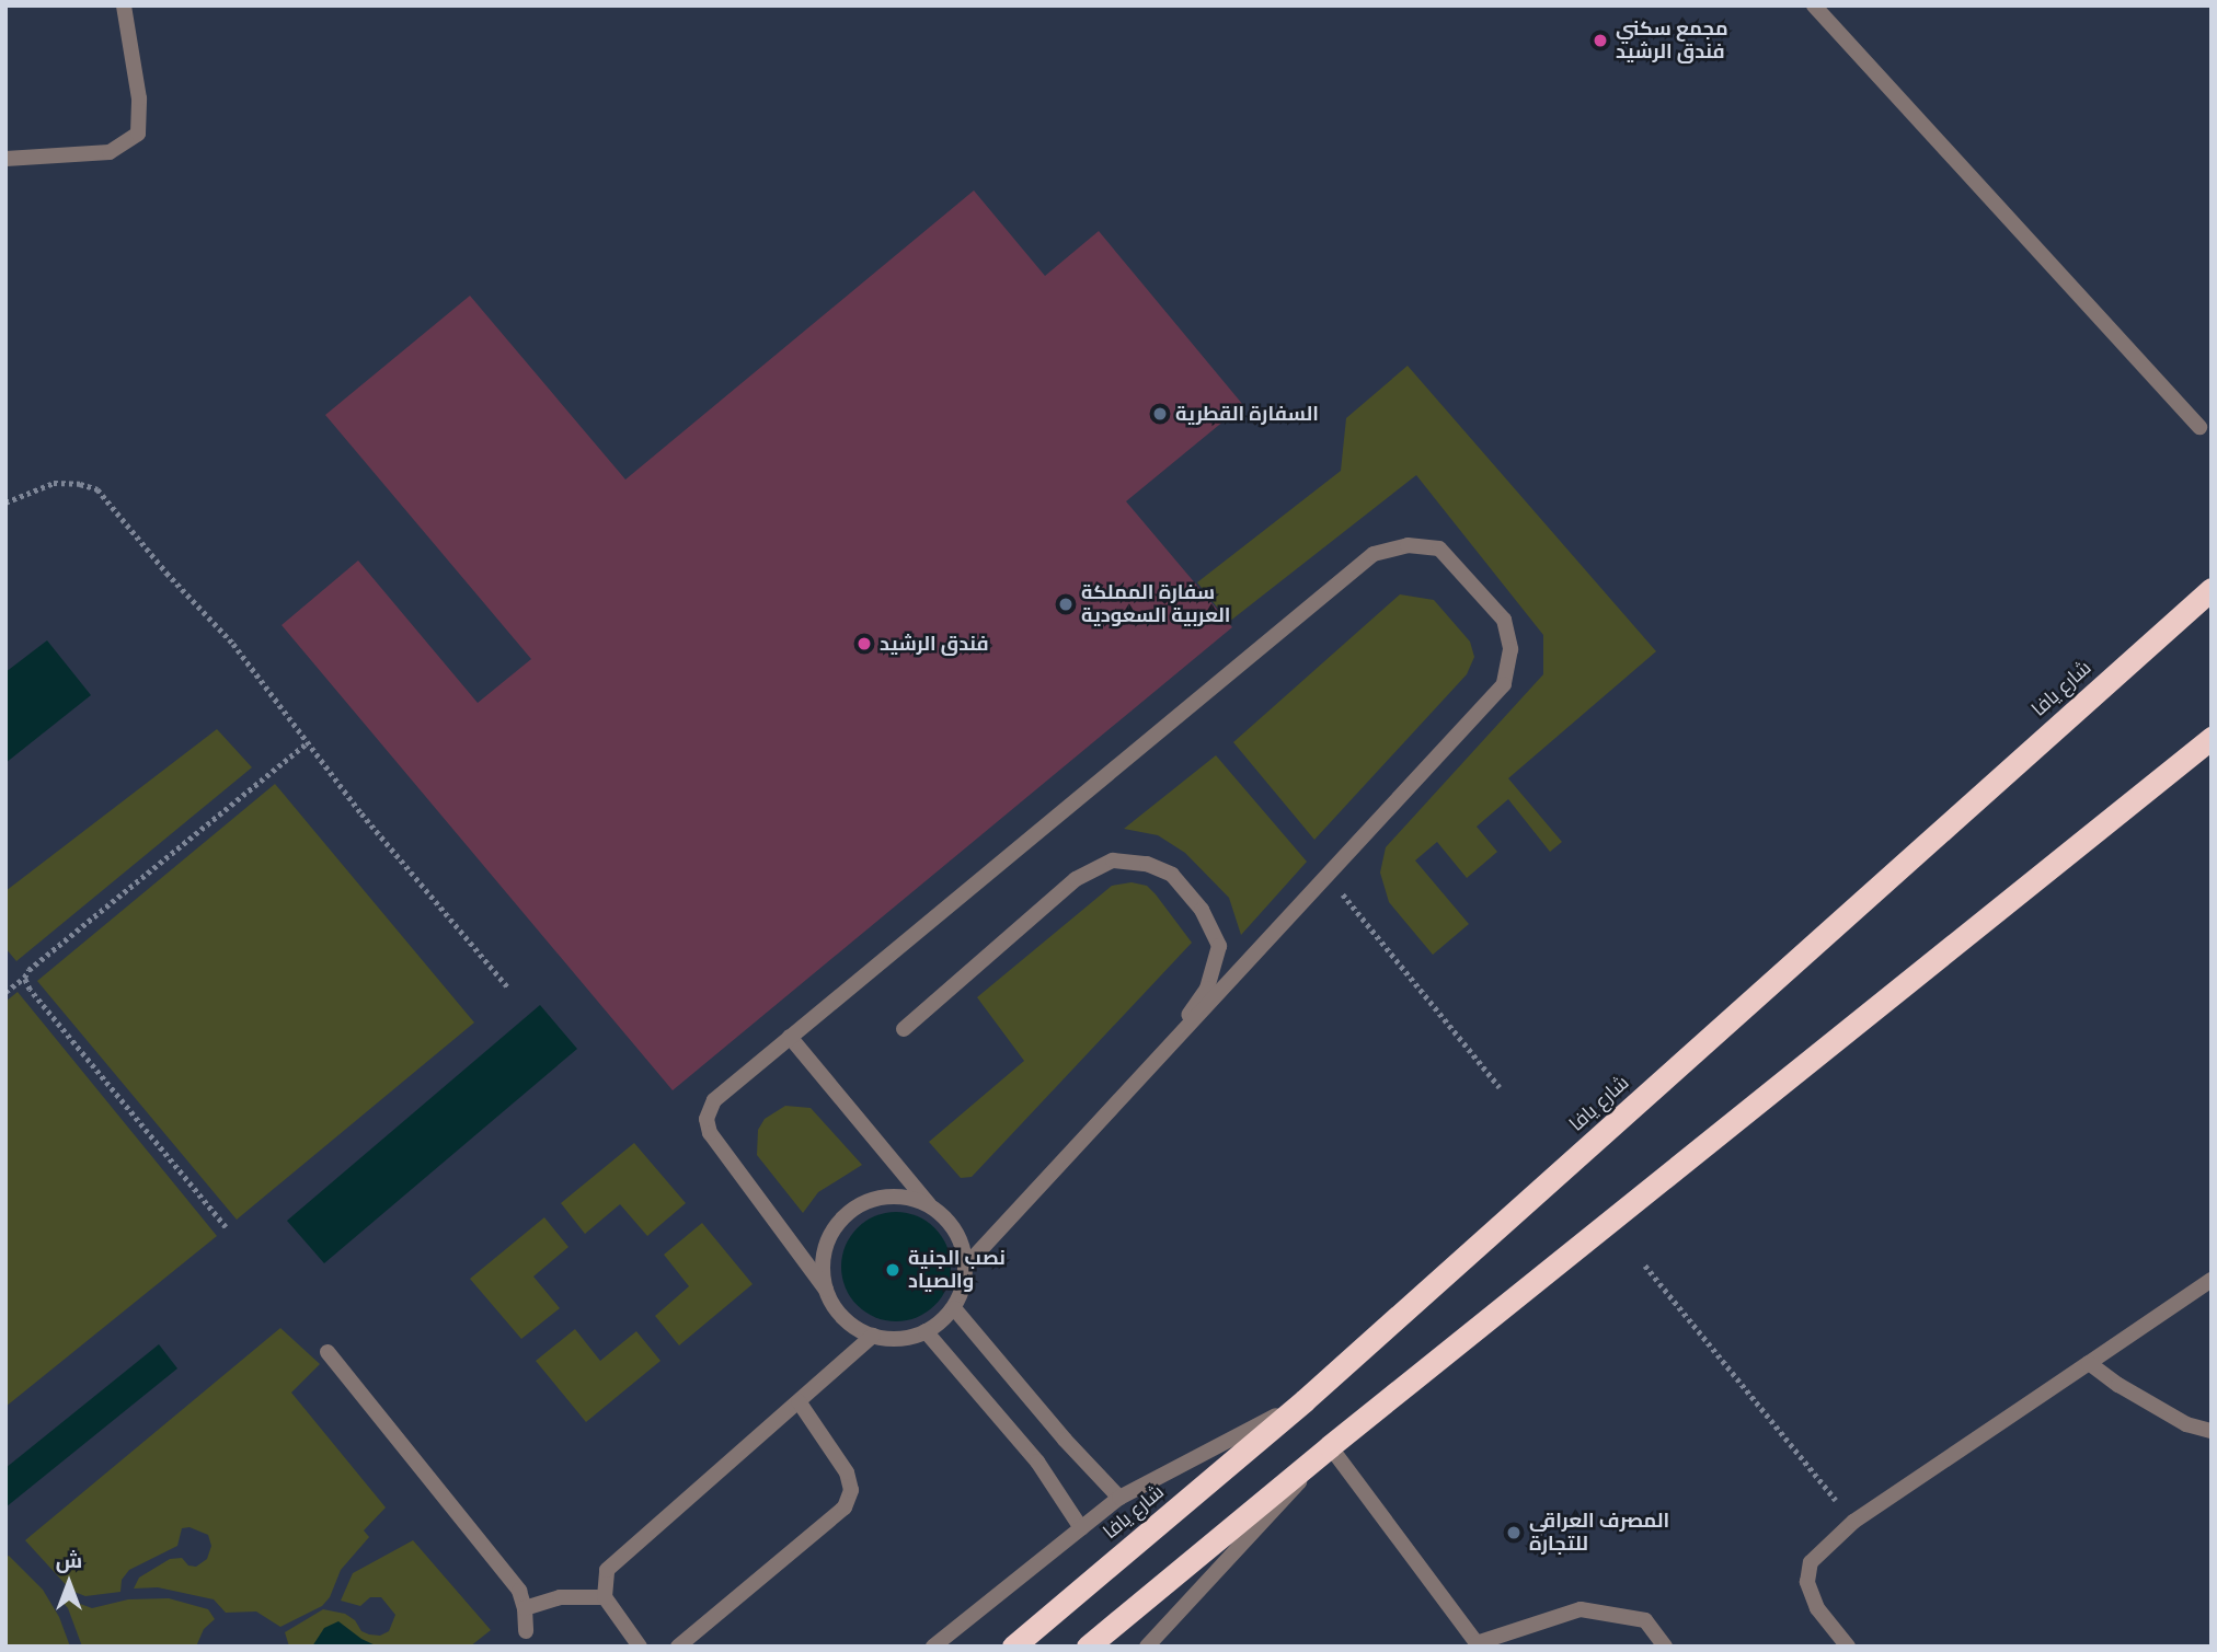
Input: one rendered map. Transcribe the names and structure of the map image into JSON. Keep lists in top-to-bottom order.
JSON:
{
  "streets": {
    "highway": ["شارع يافا"]
  },
  "places": [
    "مجمع سكني فندق الرشيد",
    "السفارة القطرية",
    "سفارة المملكة العربية السعودية",
    "فندق الرشيد",
    "نصب الجنية والصياد",
    "المصرف العراقي للتجارة"
  ],
  "north": "top"
}
